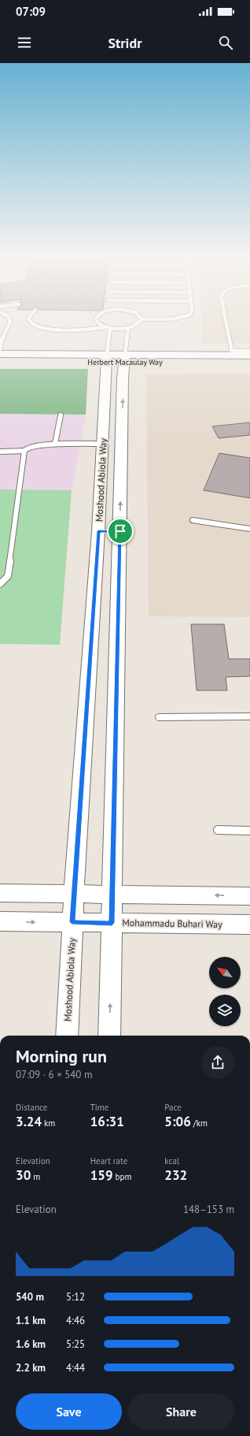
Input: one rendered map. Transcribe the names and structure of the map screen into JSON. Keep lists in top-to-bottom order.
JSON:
{
  "streets": {
    "main road": ["Herbert Macaulay Way", "Moshood Abiola Way", "Mohammadu Buhari Way"]
  },
  "crossings": [
    ["Herbert Macaulay Way", "Moshood Abiola Way"],
    ["Moshood Abiola Way", "Mohammadu Buhari Way"]
  ],
  "north": "top left",
  "page": {
    "status": "07:09",
    "header": "Stridr",
    "heading": ["Morning run", "07:09 · 6 × 540 m"],
    "stats": [
      ["Distance", "3.24 km"],
      ["Time", "16:31"],
      ["Pace", "5:06 /km"],
      ["Elevation", "30 m"],
      ["Heart rate", "159 bpm"],
      ["kcal", "232"]
    ],
    "chart": ["Elevation", "148–153 m"],
    "list": [
      {
        "name": "540 m",
        "note": "5:12"
      },
      {
        "name": "1.1 km",
        "note": "4:46"
      },
      {
        "name": "1.6 km",
        "note": "5:25"
      },
      {
        "name": "2.2 km",
        "note": "4:44"
      }
    ],
    "buttons": ["Save", "Share"]
  }
}
